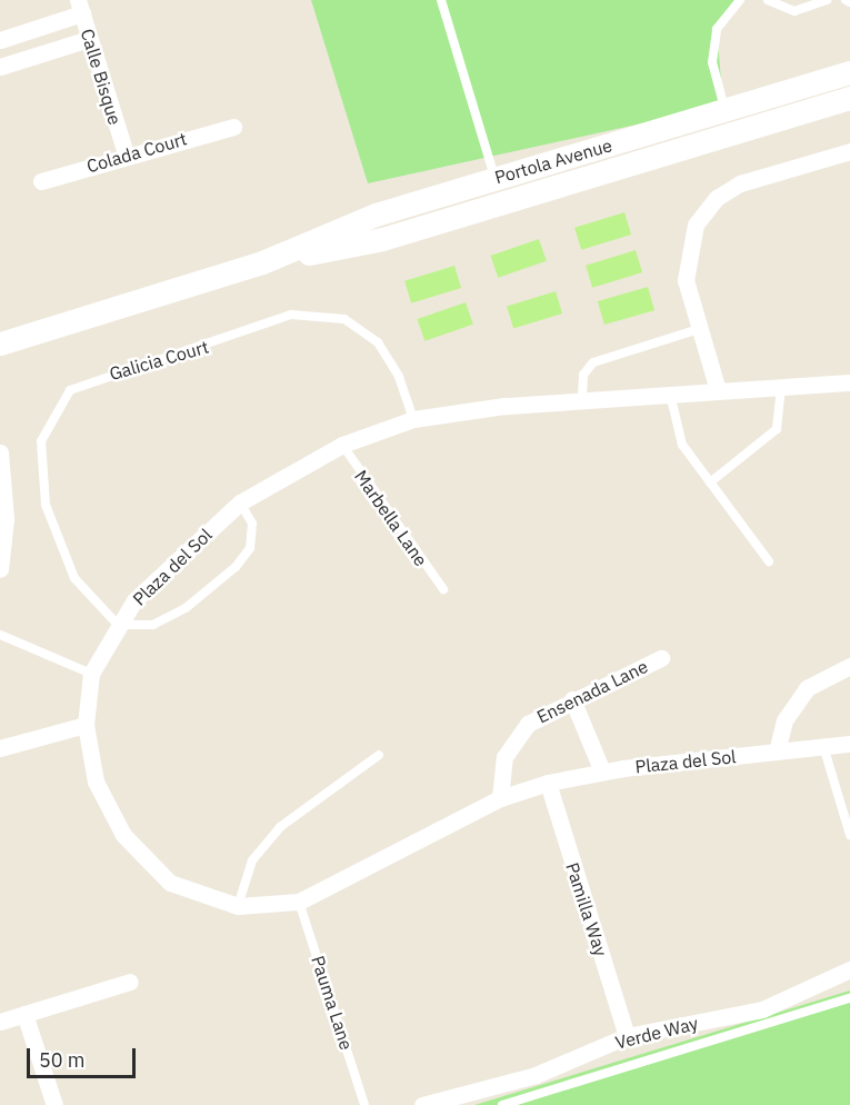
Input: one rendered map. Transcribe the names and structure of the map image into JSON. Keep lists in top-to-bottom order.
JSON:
{
  "streets": {
    "main road": ["Portola Avenue"],
    "street": [
      "Calle Bisque",
      "Colada Court",
      "Plaza del Sol",
      "Ensenada Lane",
      "Pamilla Way",
      "Verde Way"
    ],
    "lane": ["Galicia Court", "Marbella Lane", "Pauma Lane"]
  },
  "crossings": [
    ["Calle Bisque", "Colada Court"],
    ["Galicia Court", "Plaza del Sol"],
    ["Marbella Lane", "Plaza del Sol"],
    ["Plaza del Sol", "Ensenada Lane"],
    ["Plaza del Sol", "Pamilla Way"],
    ["Plaza del Sol", "Pauma Lane"],
    ["Pamilla Way", "Verde Way"]
  ],
  "scale_bar": "50 m"
}
